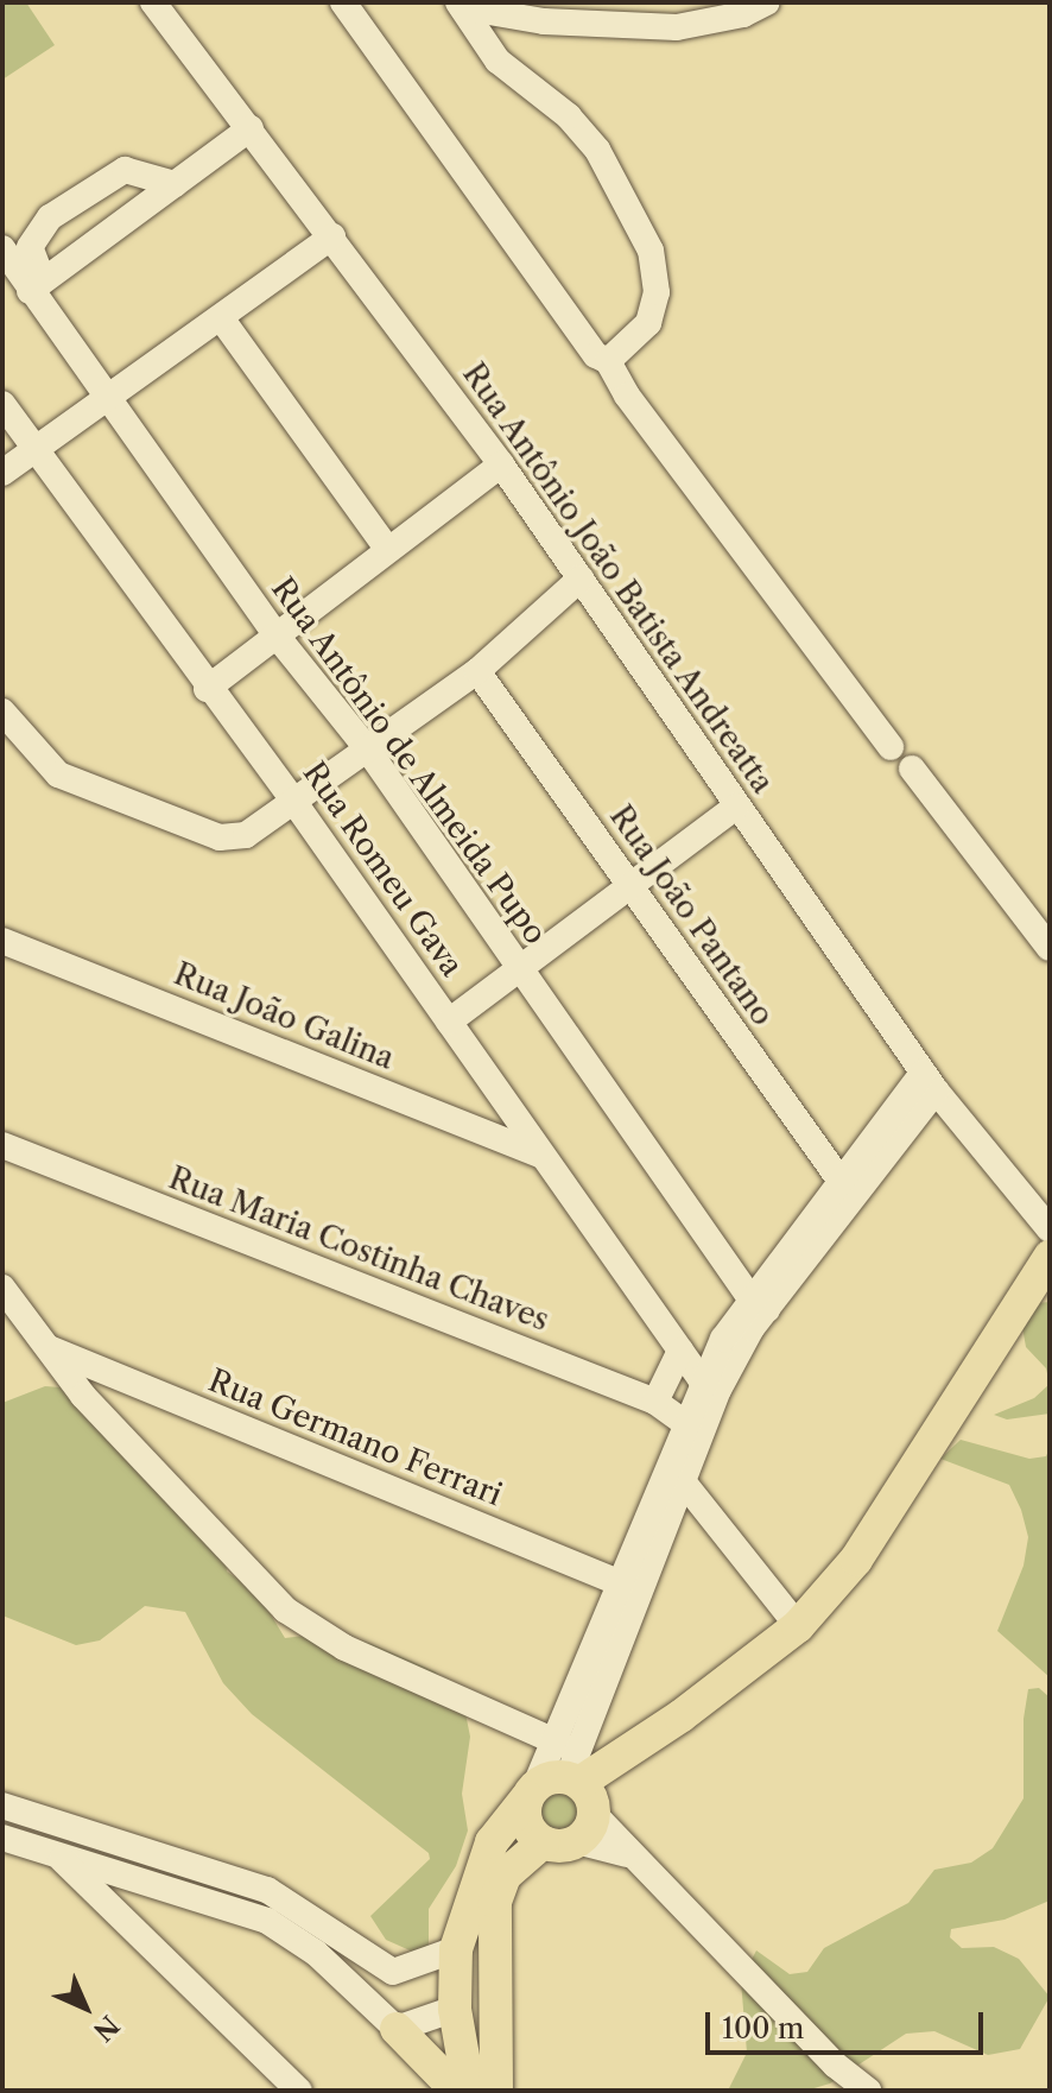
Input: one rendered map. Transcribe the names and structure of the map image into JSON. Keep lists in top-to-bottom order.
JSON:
{
  "streets": {
    "street": [
      "Rua Antônio João Batista Andreatta",
      "Rua Antônio de Almeida Pupo",
      "Rua Romeu Gava",
      "Rua João Pantano",
      "Rua João Galina",
      "Rua Maria Costinha Chaves",
      "Rua Germano Ferrari"
    ]
  },
  "crossings": [
    ["Rua Romeu Gava", "Rua João Galina"]
  ],
  "scale_bar": "100 m",
  "north": "bottom right"
}
